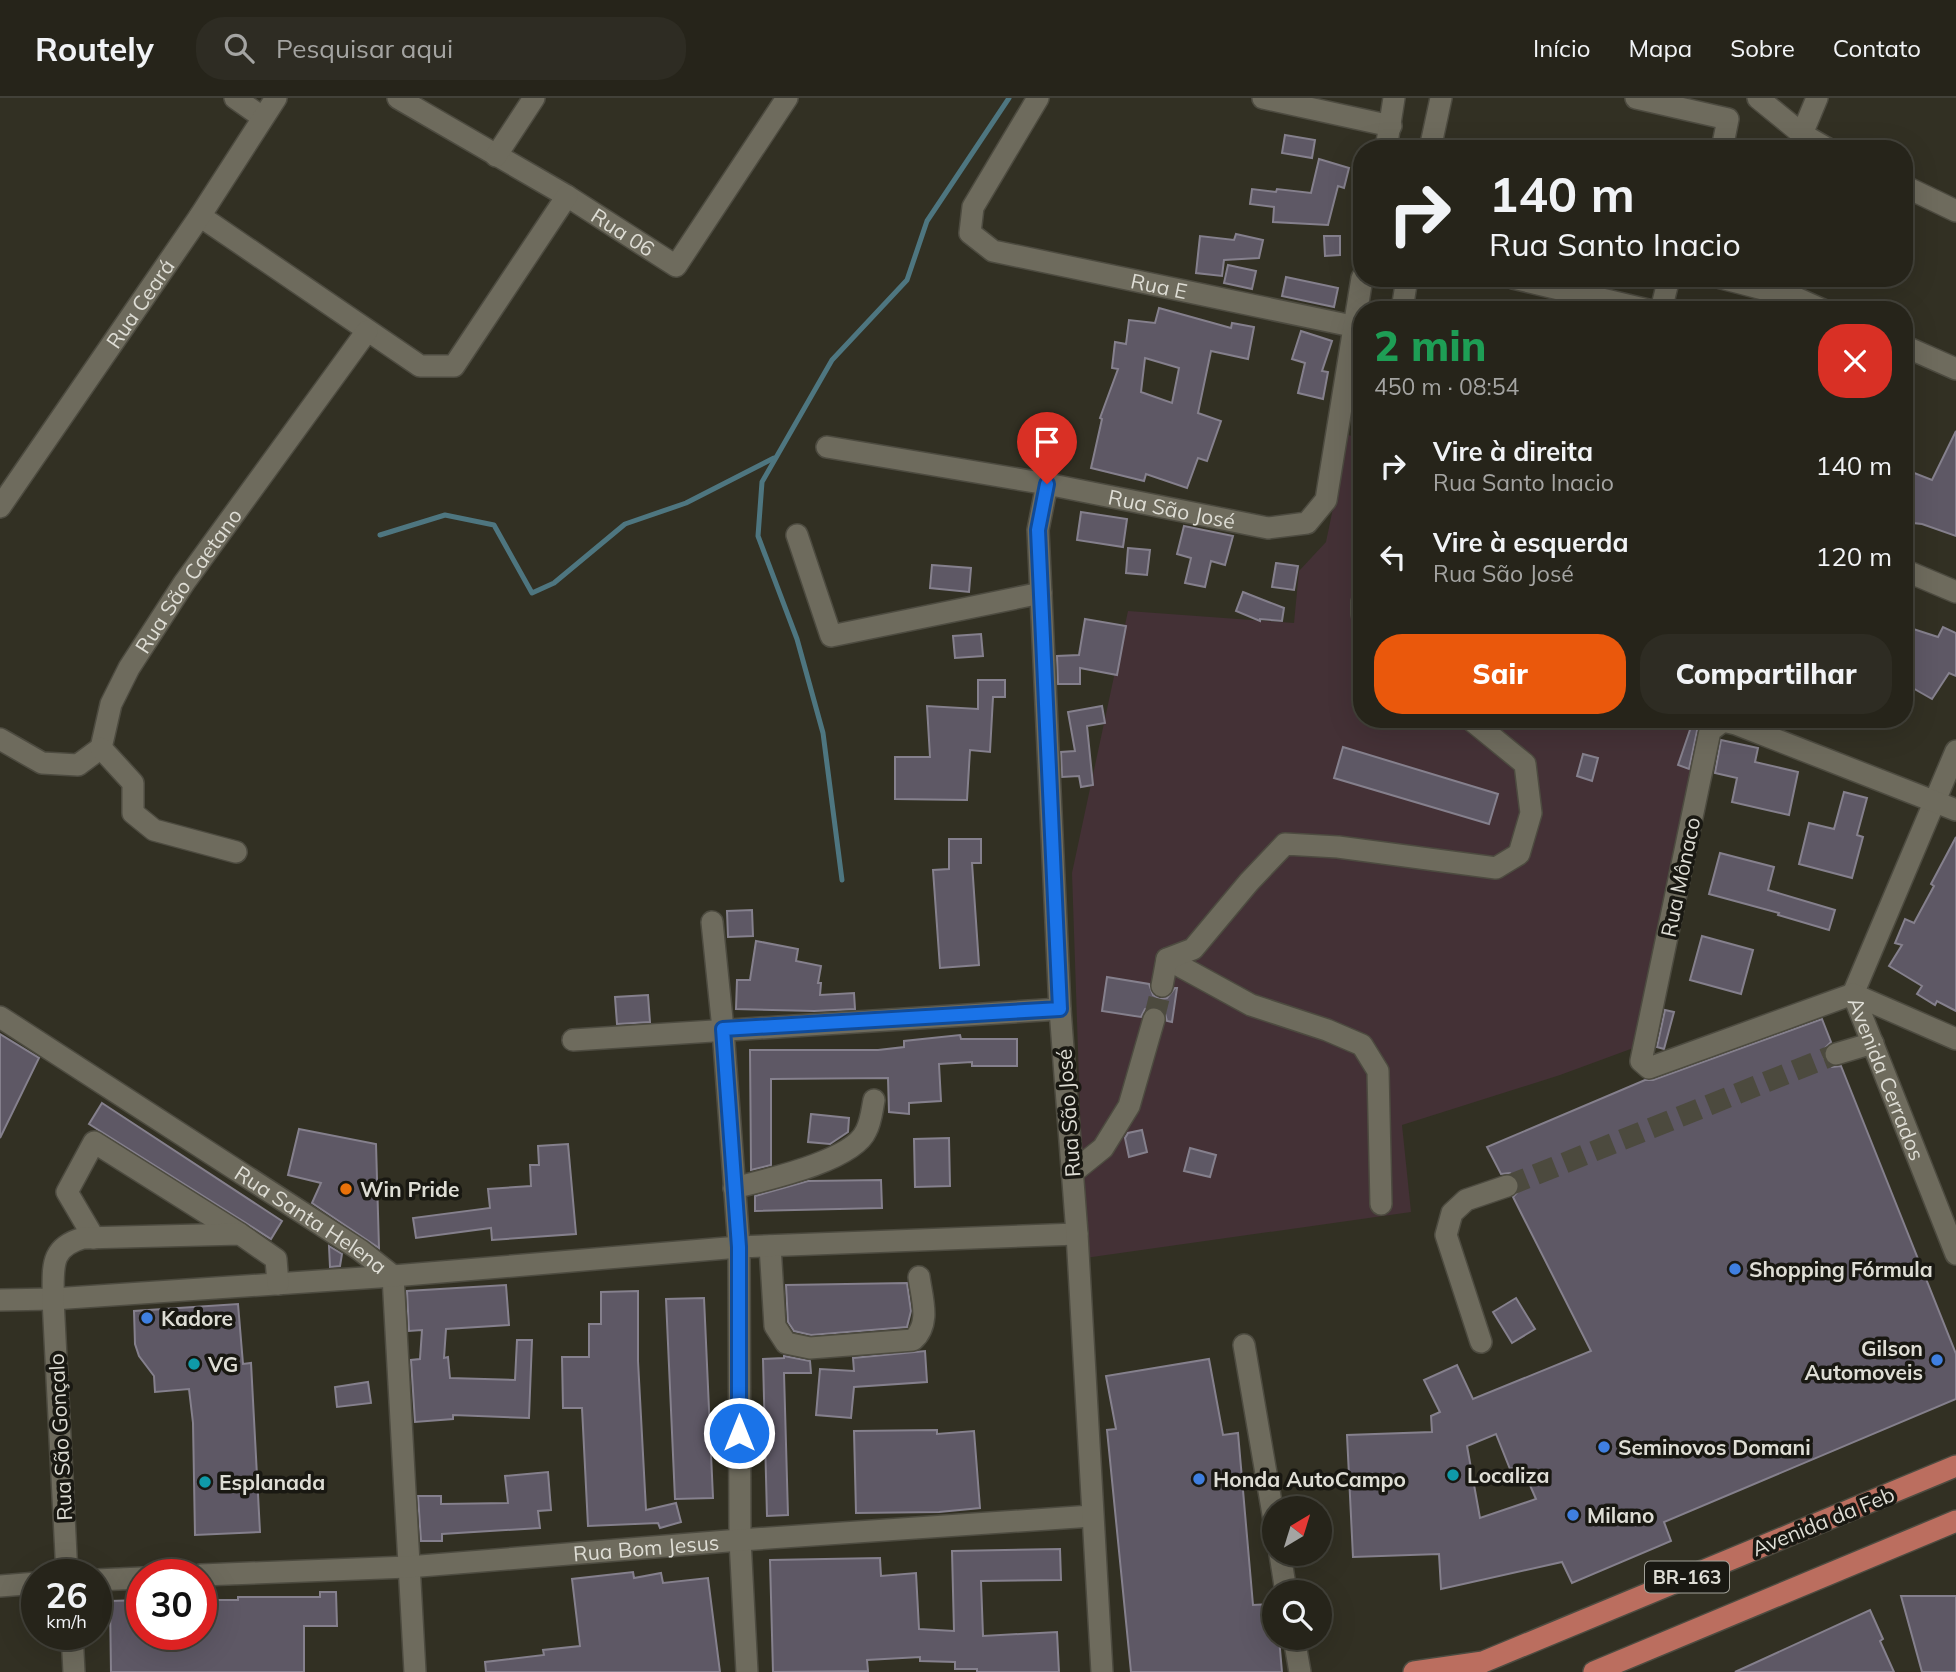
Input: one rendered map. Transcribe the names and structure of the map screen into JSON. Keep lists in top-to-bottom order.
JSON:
{
  "streets": {
    "main road": ["Avenida da Feb", "BR-163"],
    "street": [
      "Rua 06",
      "Rua E",
      "Rua Ceará",
      "Rua São José",
      "Rua São Caetano",
      "Rua Mônaco",
      "Avenida Cerrados",
      "Rua Santa Helena",
      "Rua São Gonçalo",
      "Rua Bom Jesus"
    ]
  },
  "crossings": [
    ["Rua E", "Rua São José"],
    ["Rua São José", "Rua Bom Jesus"],
    ["Rua Mônaco", "Avenida Cerrados"],
    ["Rua Santa Helena", "Rua Bom Jesus"]
  ],
  "places": [
    "Win Pride",
    "Shopping Fórmula",
    "Kadore",
    "Gilson Automoveis",
    "VG",
    "Seminovos Domani",
    "Localiza",
    "Honda AutoCampo",
    "Esplanada",
    "Milano"
  ],
  "north": "top right",
  "page": {
    "header": "Routely",
    "search": "Pesquisar aqui",
    "nav": [
      "Início",
      "Mapa",
      "Sobre",
      "Contato"
    ],
    "turn": ["140 m", "Rua Santo Inacio"],
    "heading": ["2 min", "450 m · 08:54"],
    "list": [
      {
        "name": "Vire à direita",
        "note": "Rua Santo Inacio",
        "value": "140 m"
      },
      {
        "name": "Vire à esquerda",
        "note": "Rua São José",
        "value": "120 m"
      }
    ],
    "buttons": ["Sair", "Compartilhar"],
    "speed": "26 km/h",
    "limit": "30"
  }
}
